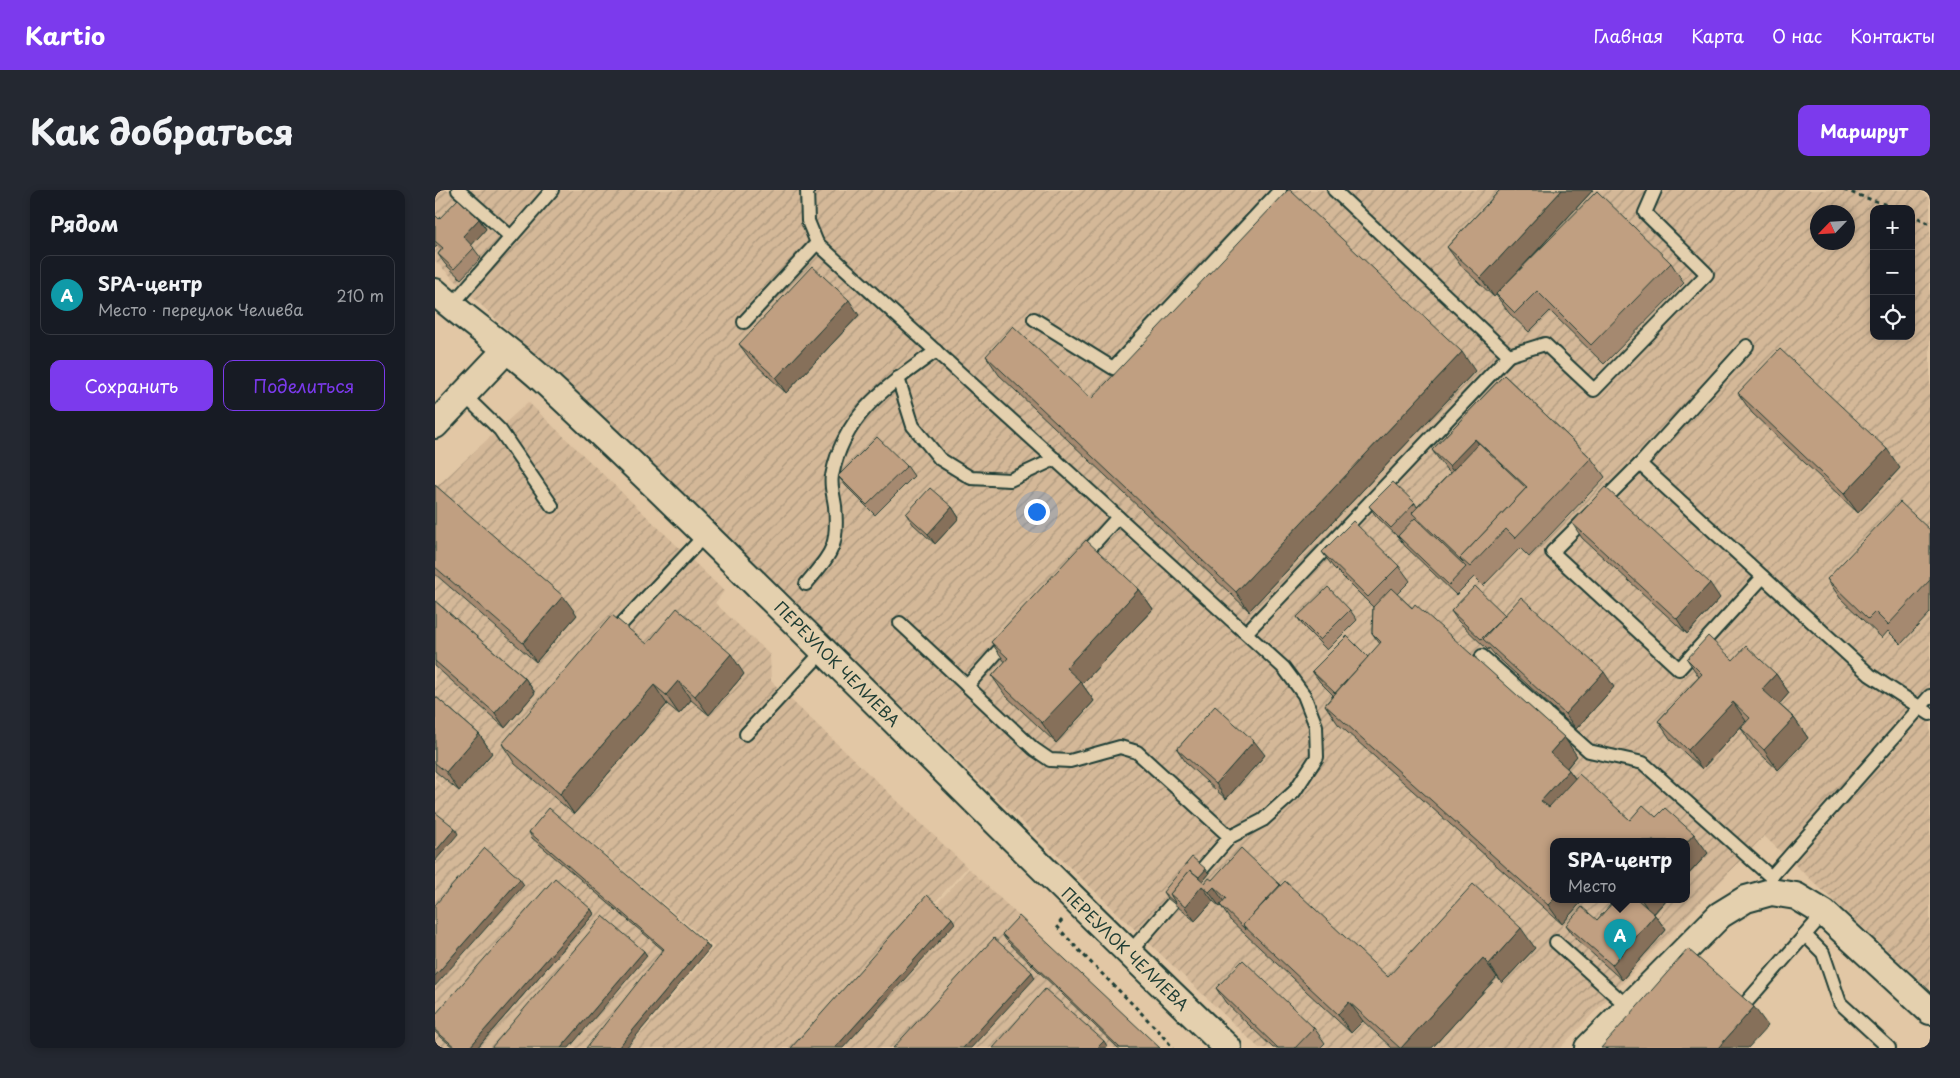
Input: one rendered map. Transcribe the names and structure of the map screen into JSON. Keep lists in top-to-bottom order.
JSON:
{
  "streets": {
    "street": ["ПЕРЕУЛОК ЧЕЛИЕВА"]
  },
  "north": "bottom left",
  "page": {
    "header": "Kartio",
    "nav": [
      "Главная",
      "Карта",
      "О нас",
      "Контакты"
    ],
    "title": "Как добраться",
    "buttons": [
      "Маршрут",
      ["Сохранить", "Поделиться"]
    ],
    "heading": "Рядом",
    "map_buttons": ["+", "−"],
    "list": [
      {
        "mark": "A",
        "name": "SPA-центр",
        "note": "Место · переулок Челиева",
        "value": "210 m"
      }
    ],
    "popup": ["SPA-центр", "Место"],
    "pins": "A"
  }
}
